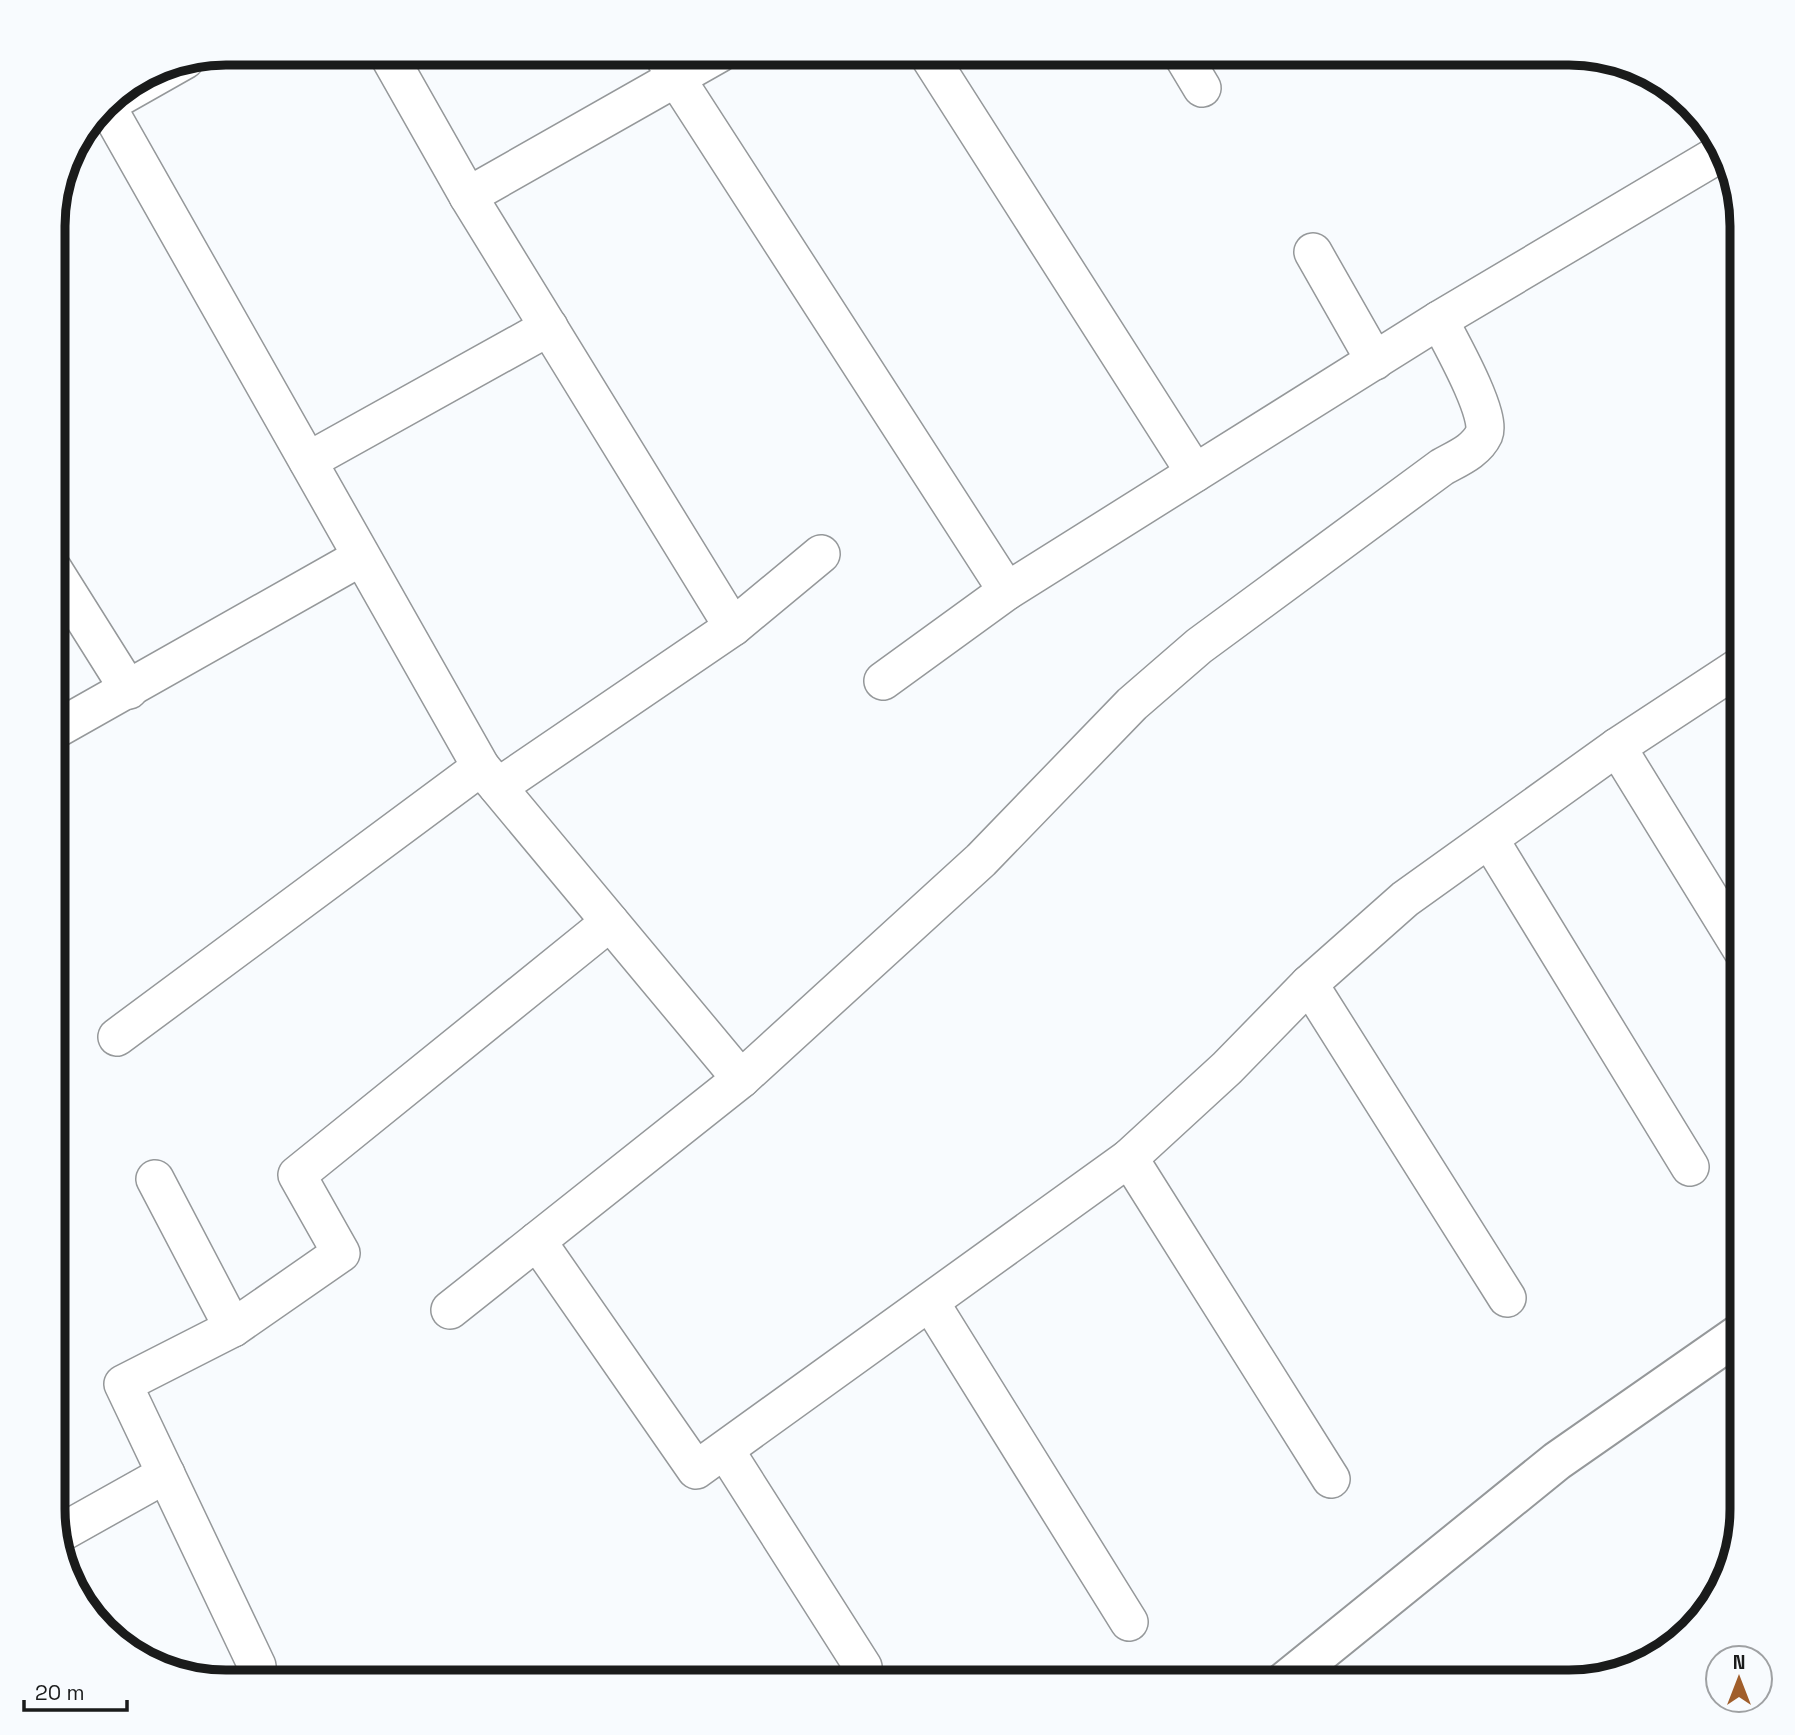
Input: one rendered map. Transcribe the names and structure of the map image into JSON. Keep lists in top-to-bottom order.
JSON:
{
  "scale_bar": "20 m",
  "north": "top"
}
